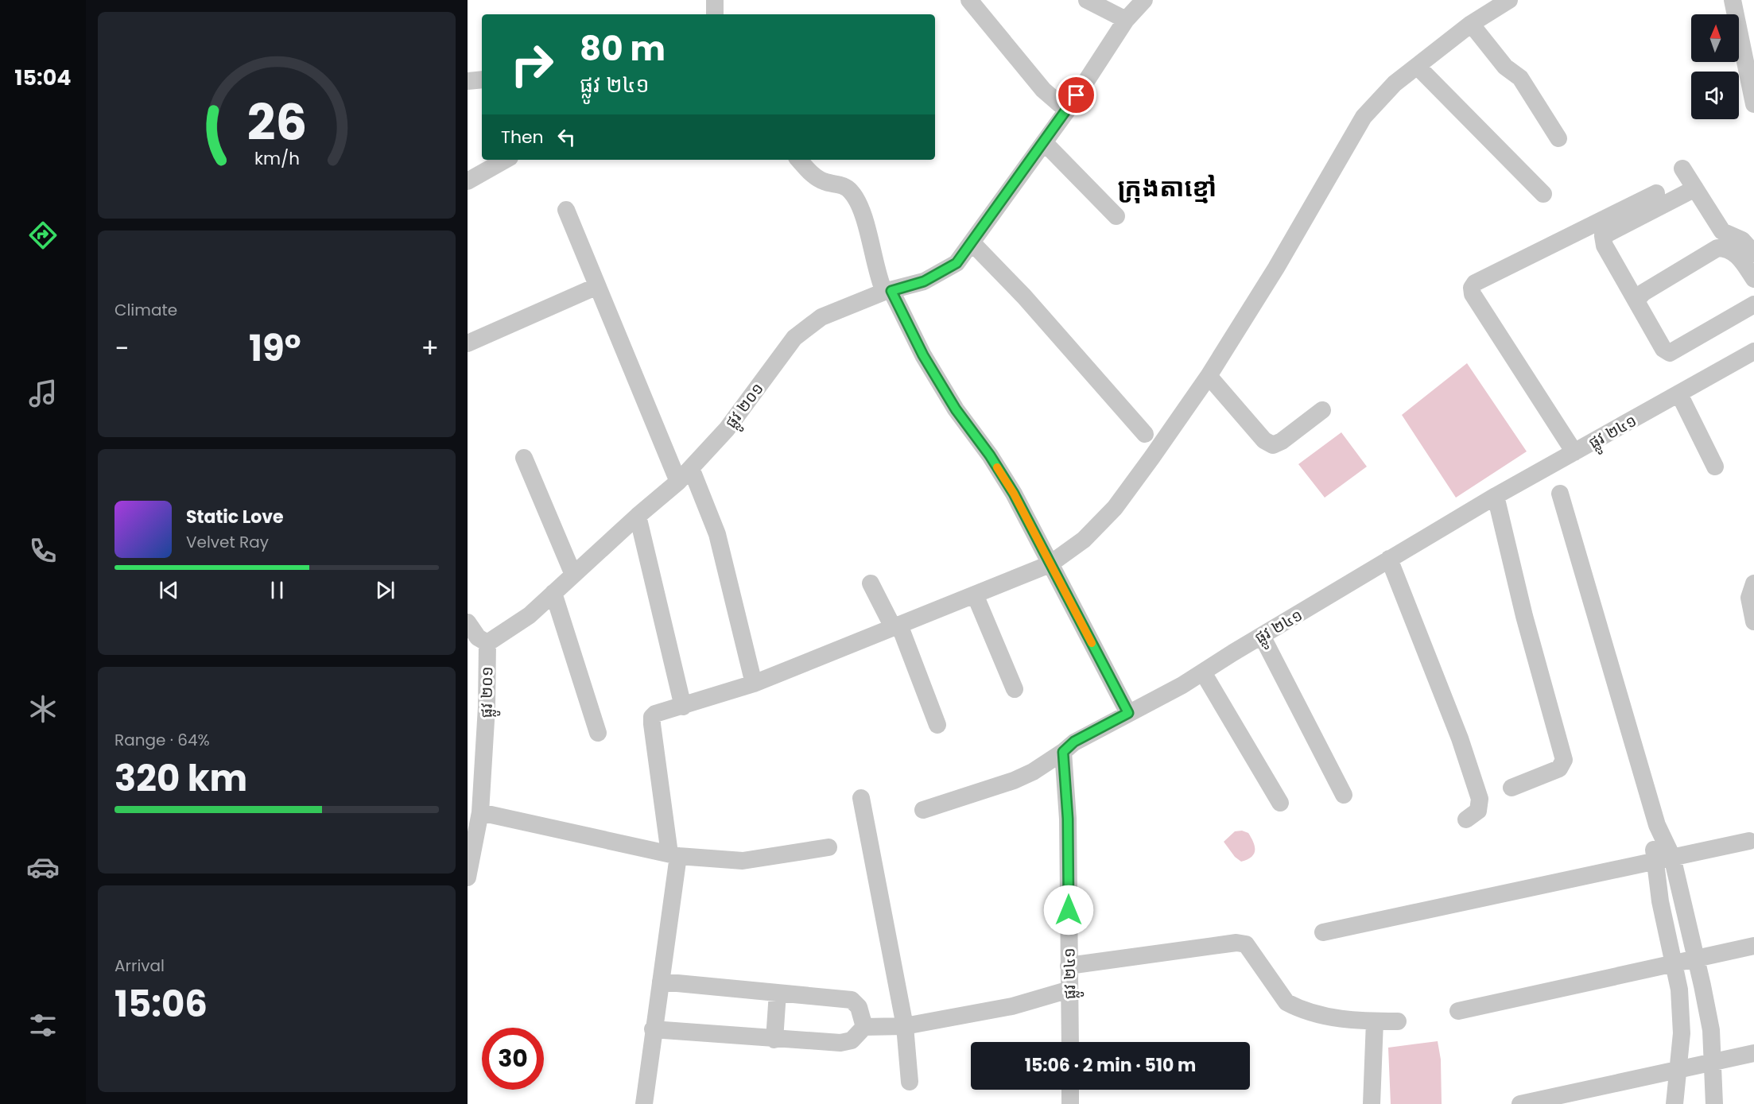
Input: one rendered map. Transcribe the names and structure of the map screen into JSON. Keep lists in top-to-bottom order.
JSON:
{
  "streets": {
    "street": ["ផ្លូវ ២០១", "ផ្លូវ ២៤១"]
  },
  "districts": ["ក្រុងតាខ្មៅ"],
  "north": "top",
  "page": {
    "tabs": "15:04",
    "turn": ["80 m", "ផ្លូវ ២៤១"],
    "then": "Then",
    "tile": [
      "Climate",
      ["Range · 64%", "320 km"],
      ["Arrival", "15:06"]
    ],
    "heat": ["−", "19°", "+"],
    "song": ["Static Love", "Velvet Ray"],
    "limit": "30",
    "trip": "15:06 · 2 min · 510 m",
    "gauge": ["26", "km/h"]
  }
}
